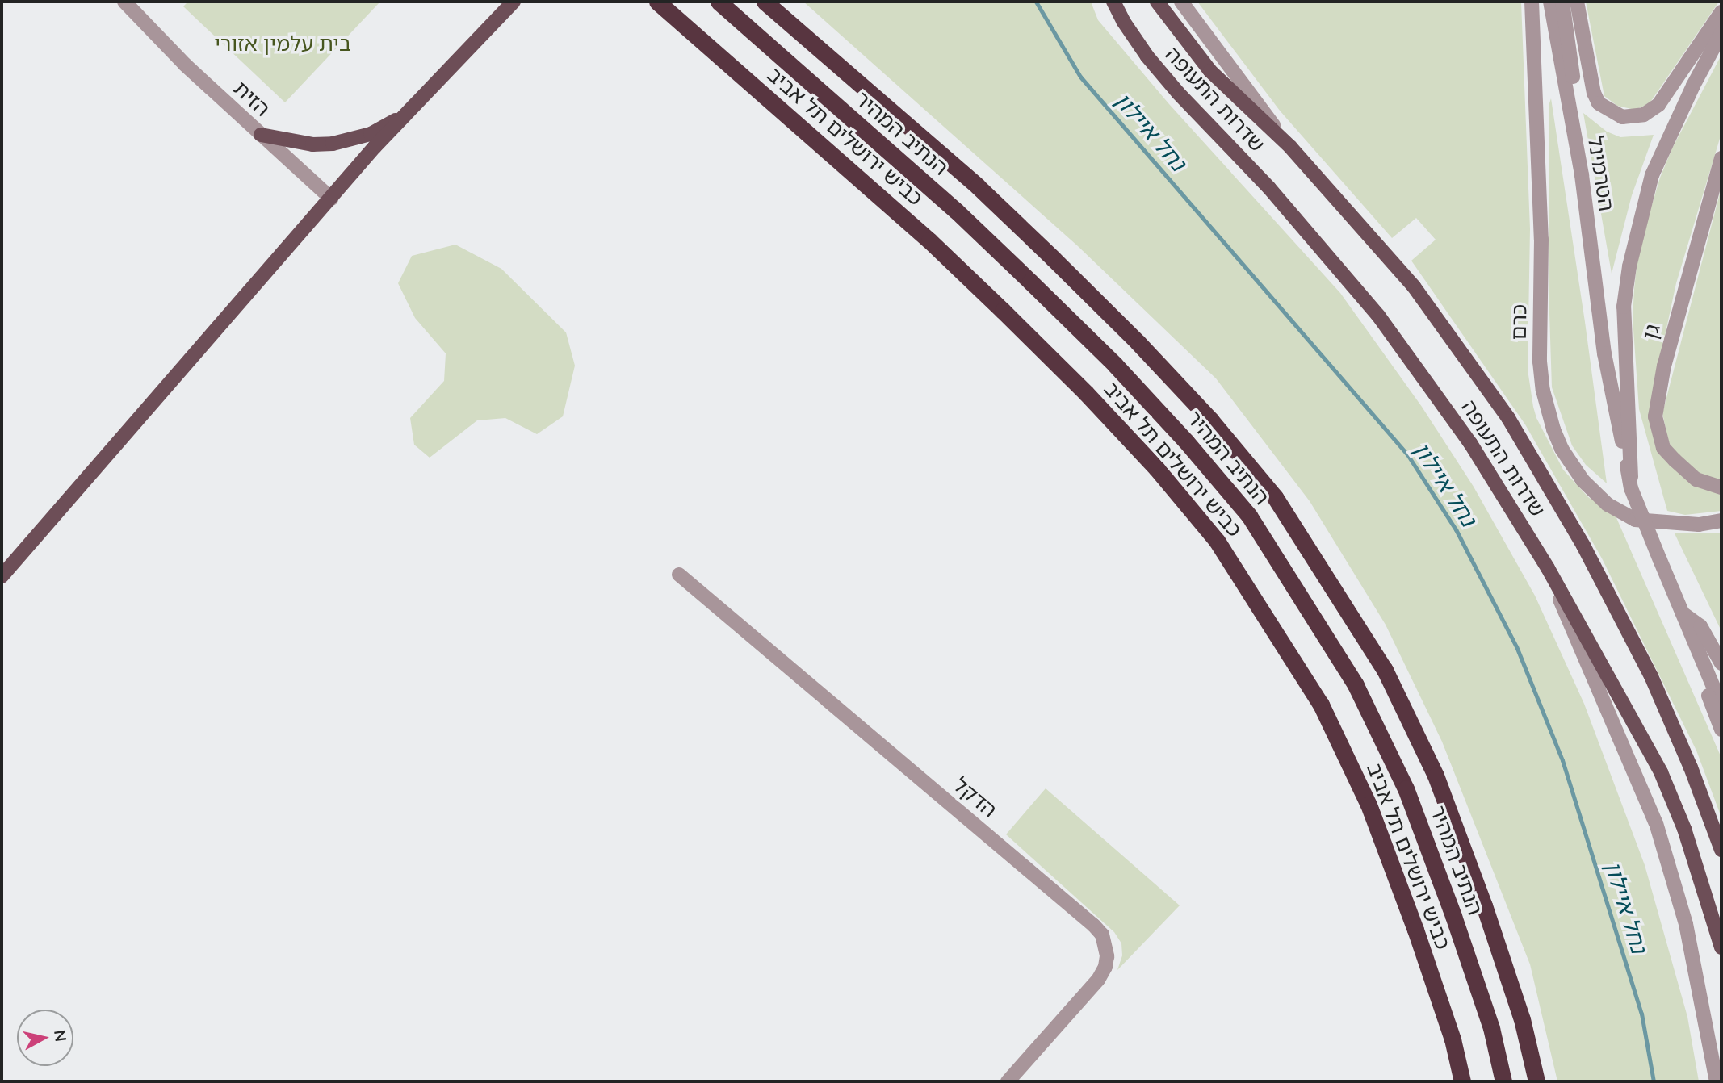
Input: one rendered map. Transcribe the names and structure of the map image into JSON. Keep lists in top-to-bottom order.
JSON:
{
  "streets": {
    "highway": ["הנתיב המהיר", "כביש ירושלים תל אביב"],
    "main road": ["שדרות התעופה"],
    "street": [
      "הזית",
      "הטרמינל",
      "כרם",
      "גן",
      "הדקל"
    ]
  },
  "water": ["נחל איילון"],
  "parks": ["בית עלמין אזורי"],
  "north": "right"
}
